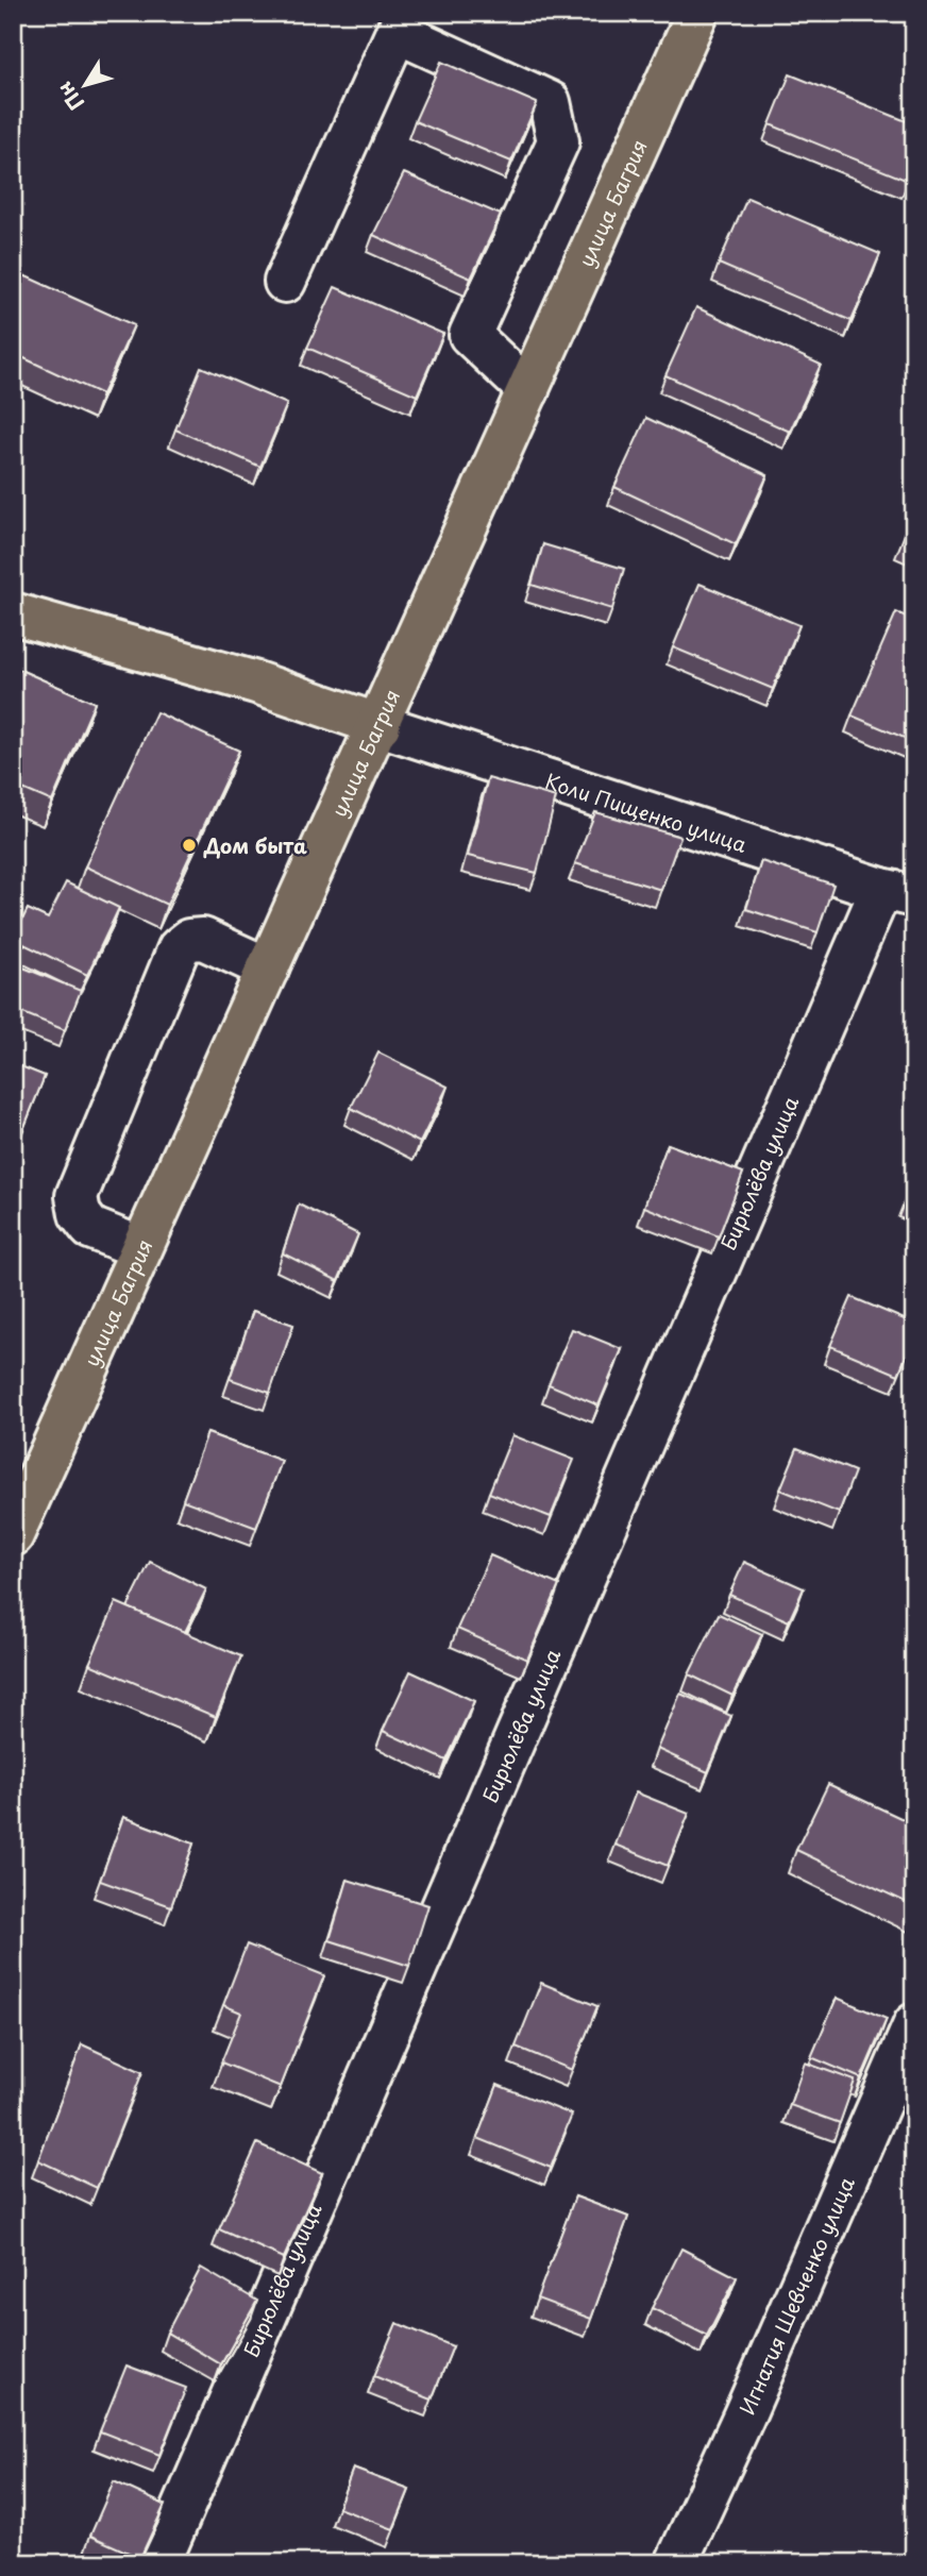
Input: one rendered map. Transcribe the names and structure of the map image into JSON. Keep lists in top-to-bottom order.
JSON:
{
  "streets": {
    "main road": ["улица Багрия"],
    "street": ["Коли Пищенко улица", "Бирюлёва улица", "Игнатия Шевченко улица"]
  },
  "crossings": [
    ["улица Багрия", "Коли Пищенко улица"],
    ["Коли Пищенко улица", "Бирюлёва улица"]
  ],
  "places": ["Дом быта"],
  "north": "bottom left"
}
